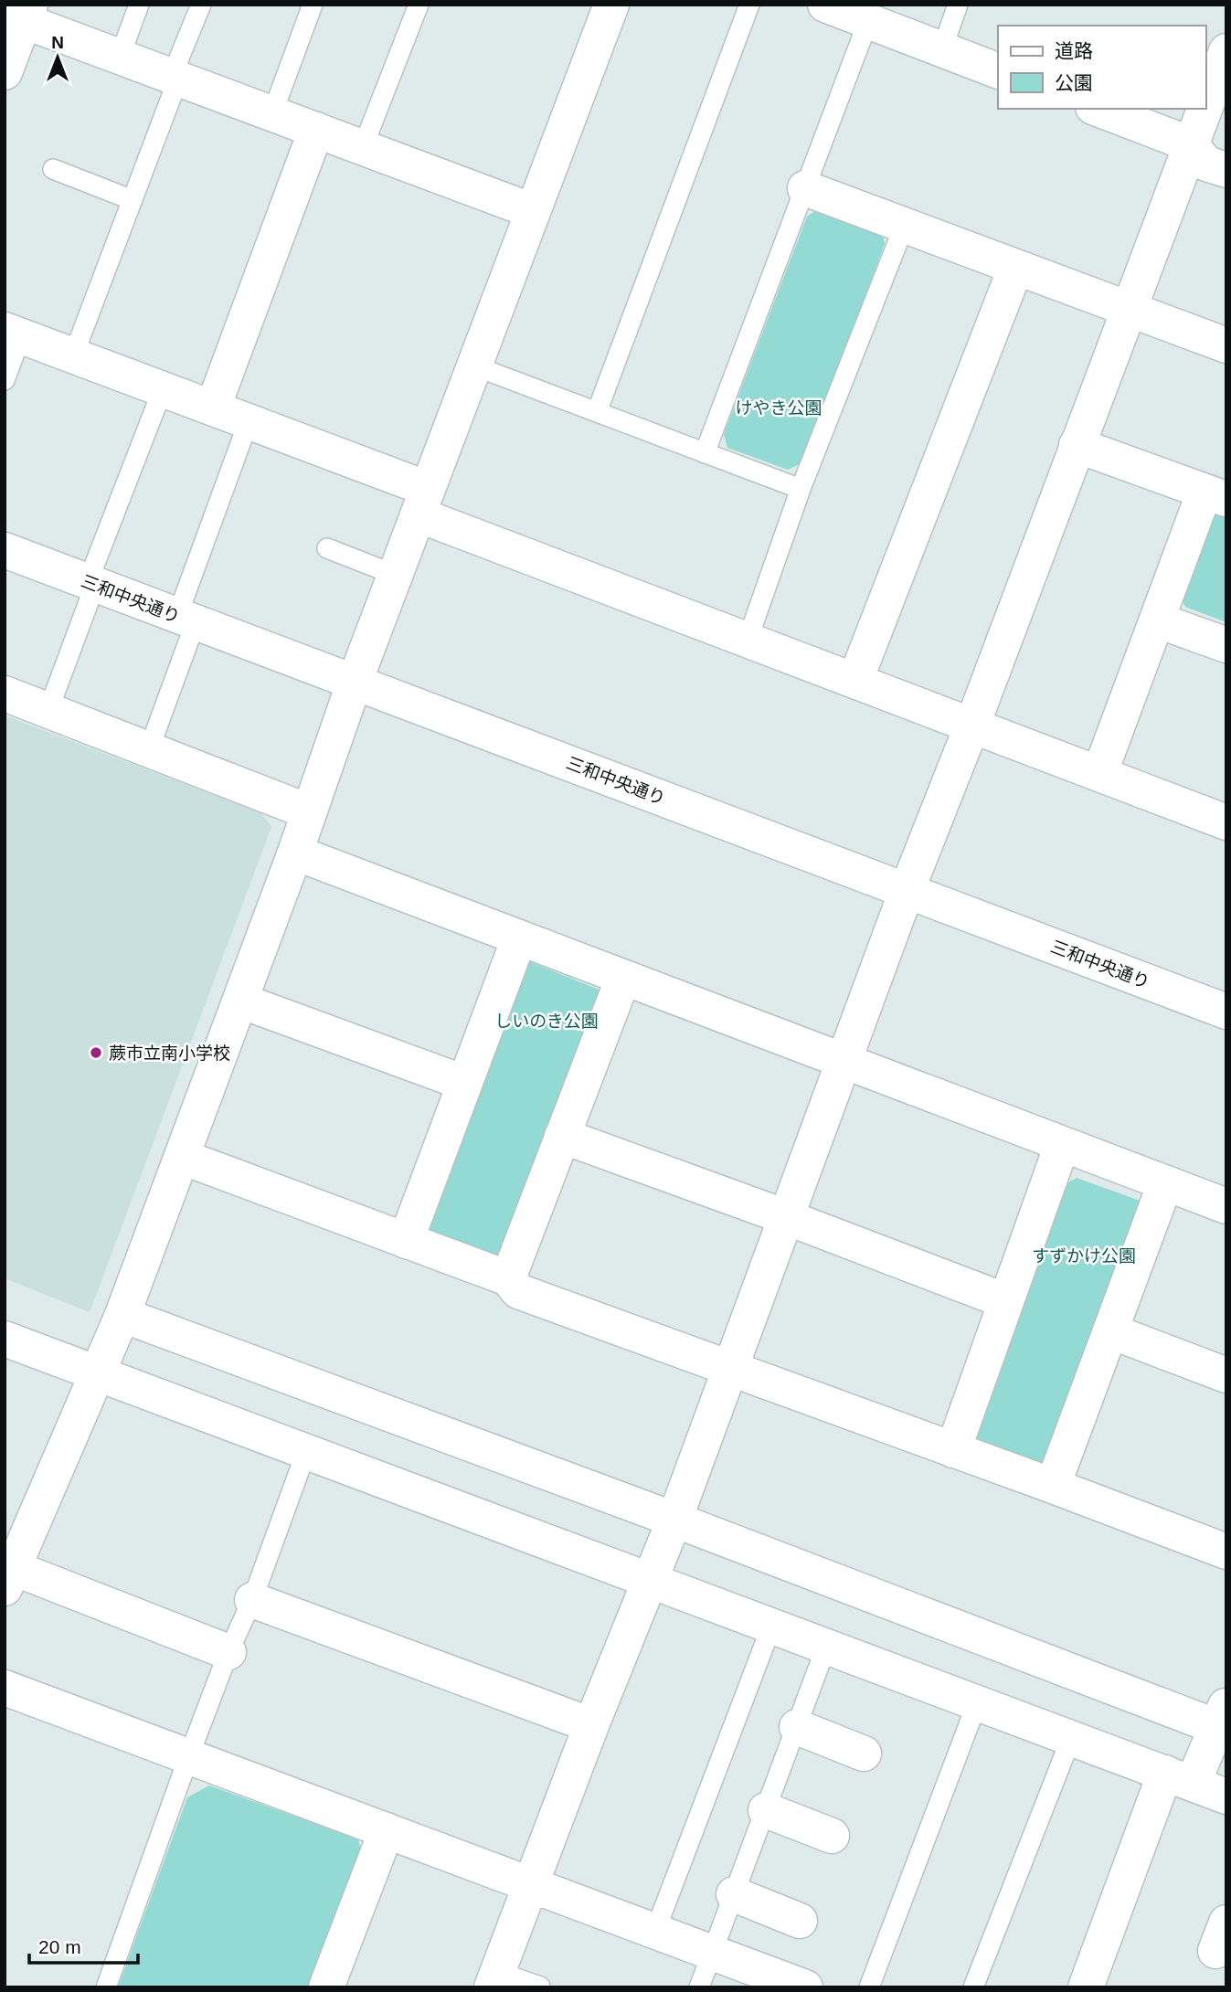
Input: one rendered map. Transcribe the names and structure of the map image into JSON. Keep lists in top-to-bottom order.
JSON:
{
  "streets": {
    "street": ["三和中央通り"]
  },
  "parks": ["けやき公園", "しいのき公園", "すずかけ公園"],
  "places": ["蕨市立南小学校"],
  "legend": ["道路", "公園"],
  "scale_bar": "20 m",
  "north": "top"
}
